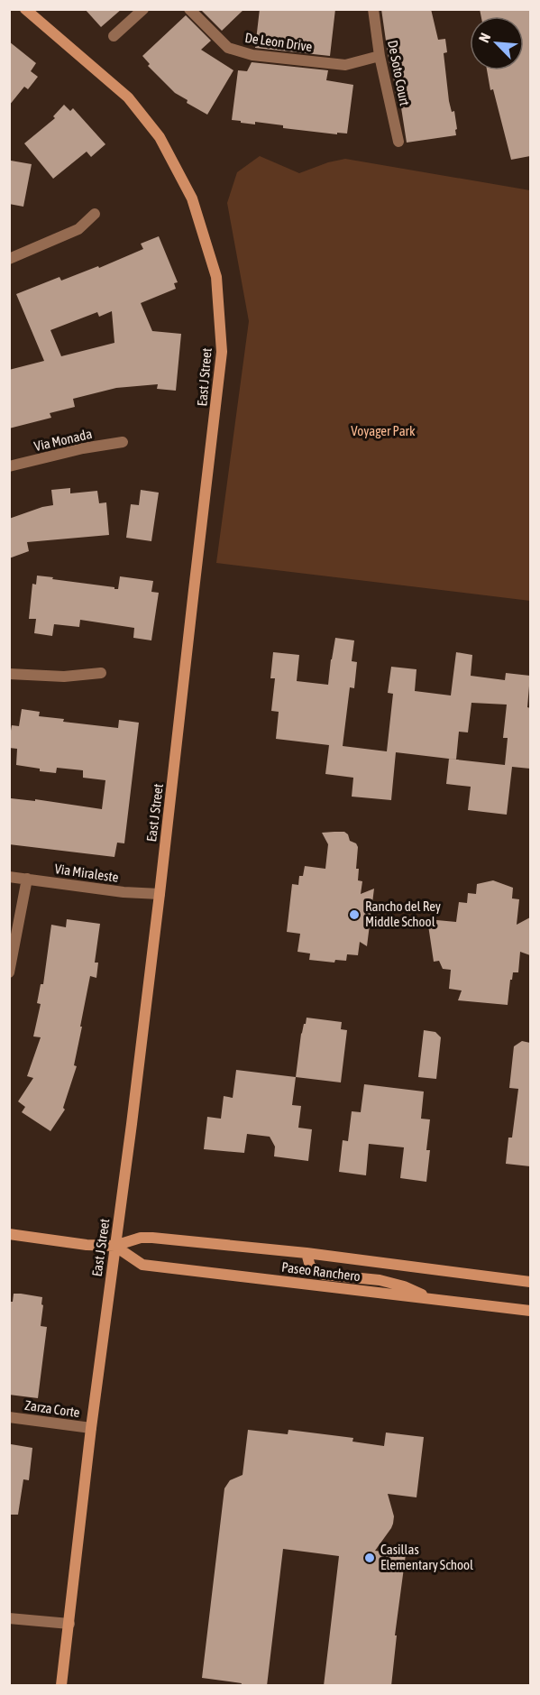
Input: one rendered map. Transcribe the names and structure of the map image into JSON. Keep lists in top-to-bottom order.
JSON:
{
  "streets": {
    "street": [
      "De Leon Drive",
      "De Soto Court",
      "East J Street",
      "Via Monada",
      "Via Miraleste",
      "Paseo Ranchero",
      "Zarza Corte"
    ]
  },
  "crossings": [
    ["De Leon Drive", "De Soto Court"],
    ["East J Street", "Via Miraleste"],
    ["East J Street", "Paseo Ranchero"],
    ["East J Street", "Zarza Corte"]
  ],
  "parks": ["Voyager Park"],
  "places": ["Rancho del Rey Middle School", "Casillas Elementary School"],
  "north": "top left"
}
